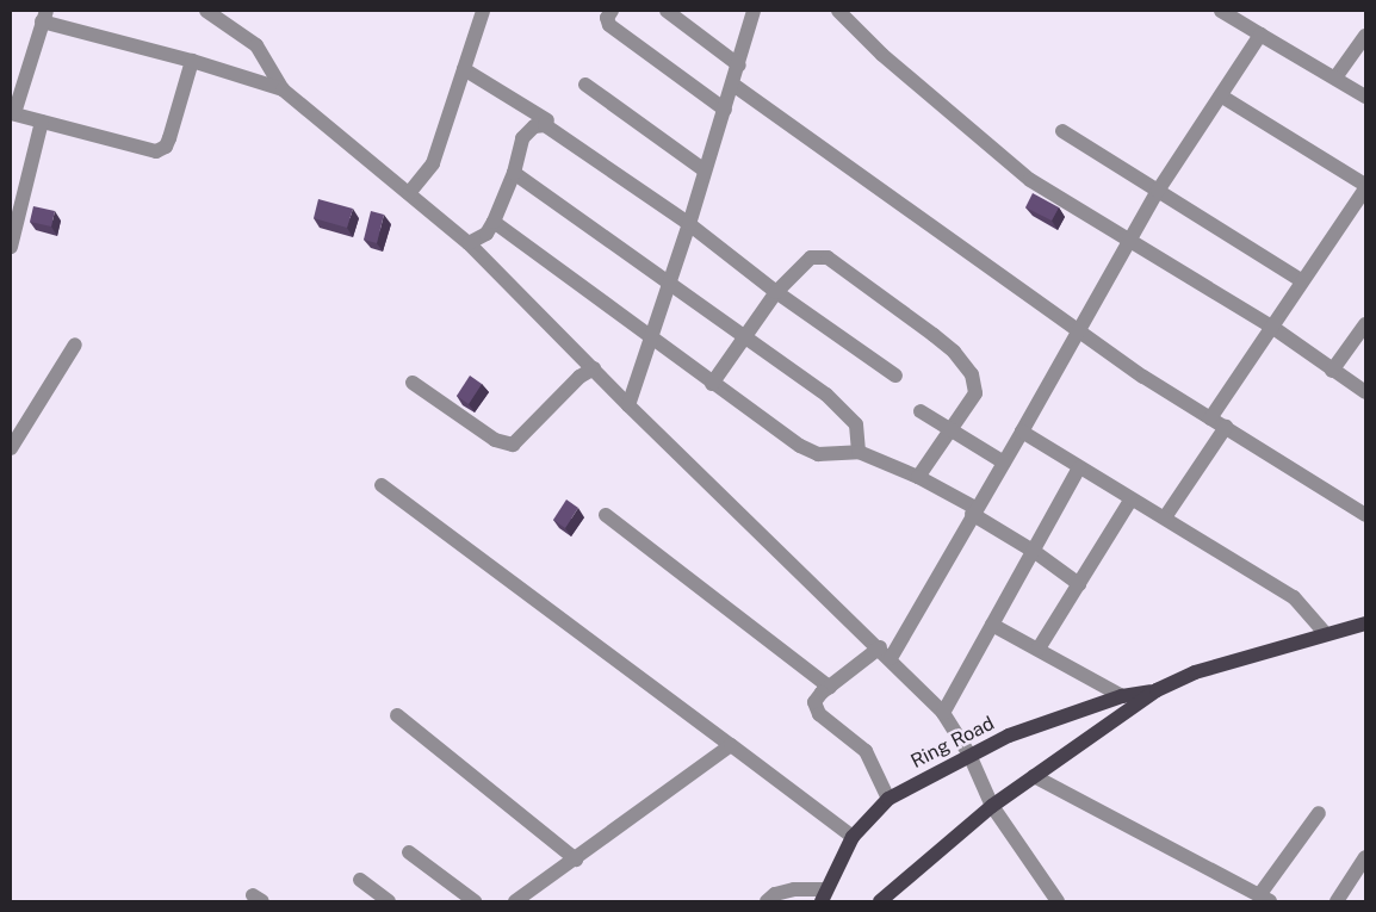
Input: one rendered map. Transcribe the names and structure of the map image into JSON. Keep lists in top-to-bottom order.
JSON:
{
  "streets": {
    "main road": ["Ring Road"]
  }
}
